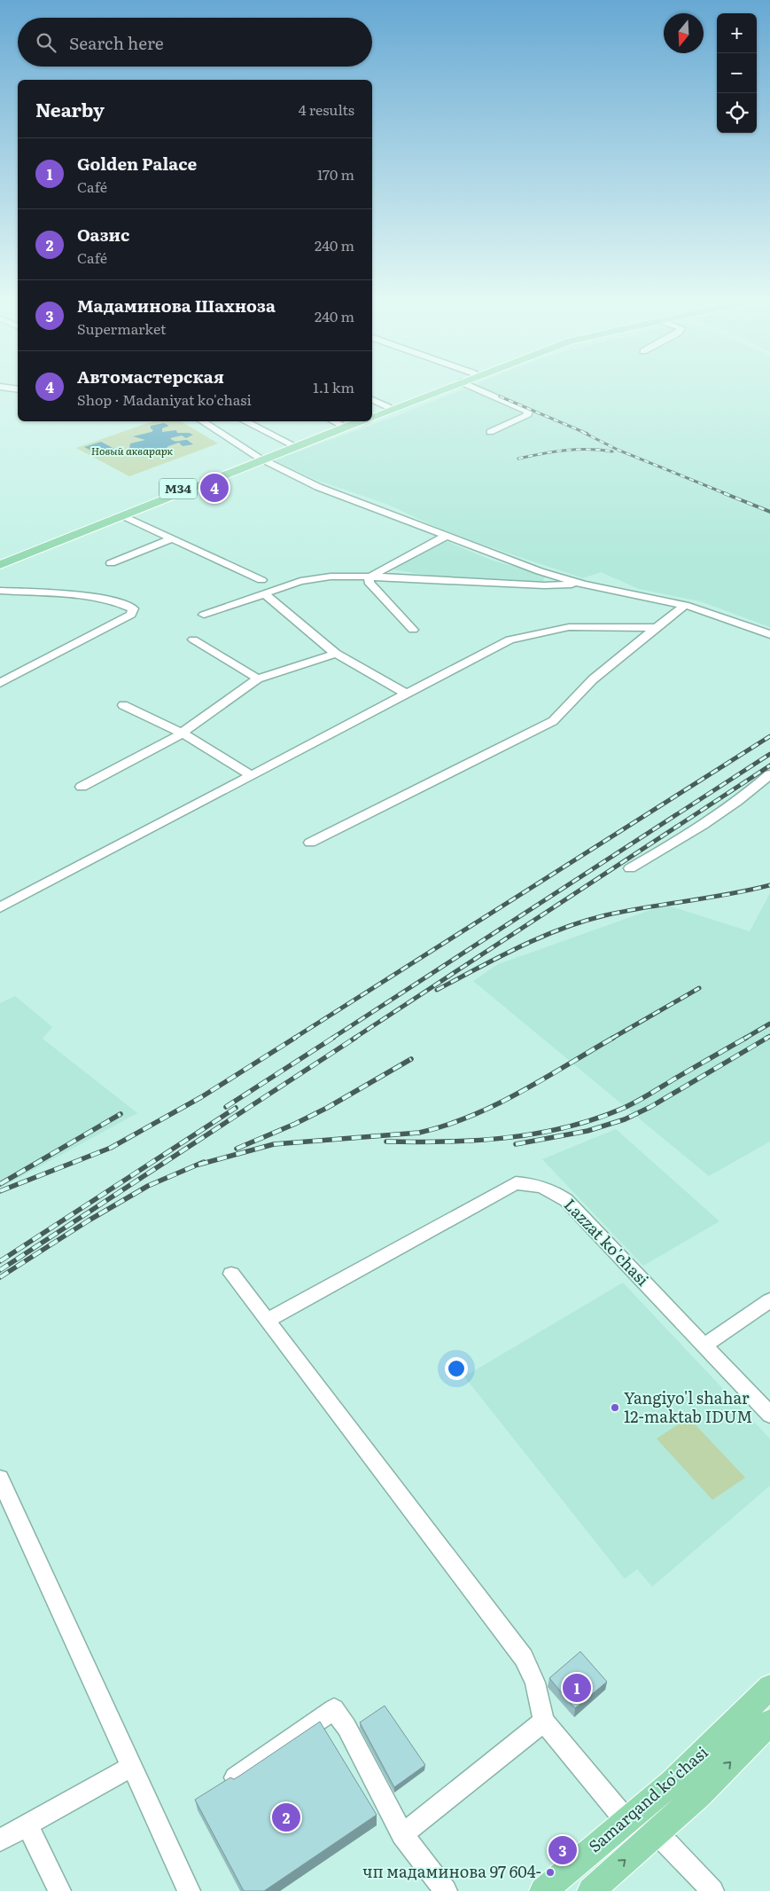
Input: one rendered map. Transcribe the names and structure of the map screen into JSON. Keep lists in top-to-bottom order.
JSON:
{
  "streets": {
    "main road": ["M34", "Samarqand ko'chasi"],
    "street": ["Lazzat ko'chasi"]
  },
  "parks": ["Новый акварарк"],
  "places": ["Yangiyo'l shahar 12-maktab IDUM", "чп мадаминова 97 604-"],
  "north": "bottom",
  "page": {
    "map_buttons": ["+", "−"],
    "search": "Search here",
    "heading": ["Nearby", "4 results"],
    "list": [
      {
        "mark": "1",
        "name": "Golden Palace",
        "note": "Café",
        "value": "170 m"
      },
      {
        "mark": "2",
        "name": "Оазис",
        "note": "Café",
        "value": "240 m"
      },
      {
        "mark": "3",
        "name": "Мадаминова Шахноза",
        "note": "Supermarket",
        "value": "240 m"
      },
      {
        "mark": "4",
        "name": "Автомастерская",
        "note": "Shop · Madaniyat ko'chasi",
        "value": "1.1 km"
      }
    ],
    "pins": [
      "4",
      "1",
      "2",
      "3"
    ]
  }
}
